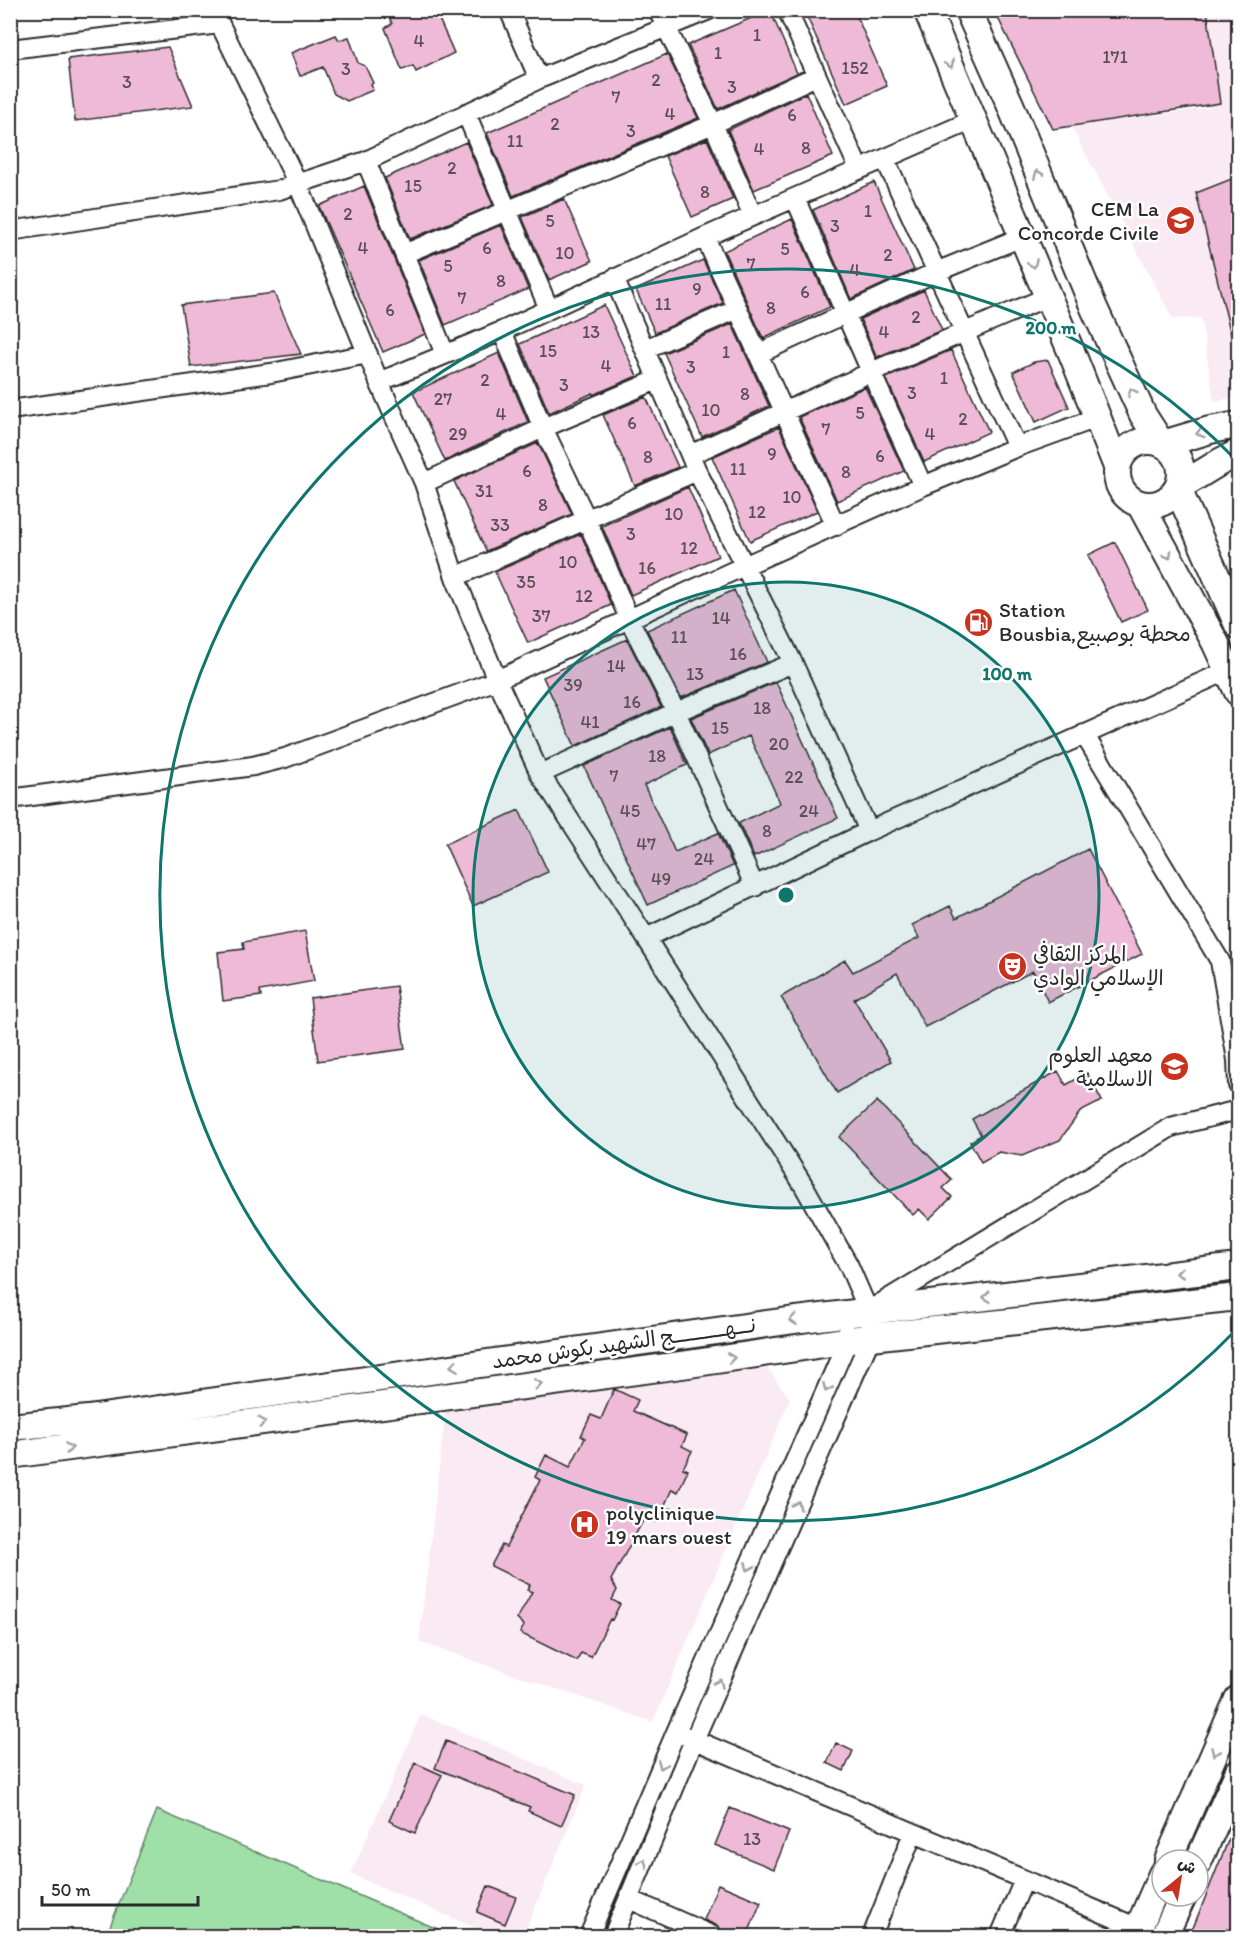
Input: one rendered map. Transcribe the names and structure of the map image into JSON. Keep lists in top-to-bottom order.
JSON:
{
  "streets": {
    "street": ["نـــهـــــــــــج الشهيد بكوش محمد"]
  },
  "places": {
    "school or university": ["CEM La Concorde Civile", "معهد العلوم الاسلامية"],
    "fuel station": ["Station Bousbia,محطة بوصبيع"],
    "theatre": ["المركز الثقافي الإسلامي الوادي"],
    "hospital": ["polyclinique 19 mars ouest"]
  },
  "house_numbers": [
    "1",
    "4",
    "1",
    "171",
    "152",
    "3",
    "2",
    "3",
    "3",
    "7",
    "4",
    "6",
    "2",
    "3",
    "11",
    "8",
    "4",
    "2",
    "15",
    "8",
    "1",
    "2",
    "5",
    "3",
    "4",
    "6",
    "5",
    "10",
    "2",
    "7",
    "5",
    "4",
    "8",
    "9",
    "6",
    "7",
    "11",
    "8",
    "6",
    "2",
    "13",
    "4",
    "15",
    "1",
    "4",
    "3",
    "1",
    "2",
    "3",
    "3",
    "8",
    "27",
    "10",
    "5",
    "4",
    "2",
    "6",
    "7",
    "29",
    "4",
    "9",
    "6",
    "8",
    "11",
    "6",
    "8",
    "31",
    "10",
    "8",
    "12",
    "10",
    "33",
    "3",
    "12",
    "10",
    "16",
    "35",
    "12",
    "37",
    "14",
    "11",
    "16",
    "14",
    "13",
    "39",
    "16",
    "18",
    "41",
    "15",
    "20",
    "18",
    "7",
    "22",
    "45",
    "24",
    "8",
    "47",
    "24",
    "49",
    "13"
  ],
  "scale_bar": "50 m",
  "north": "top right",
  "rings": ["200 m", "100 m"]
}
